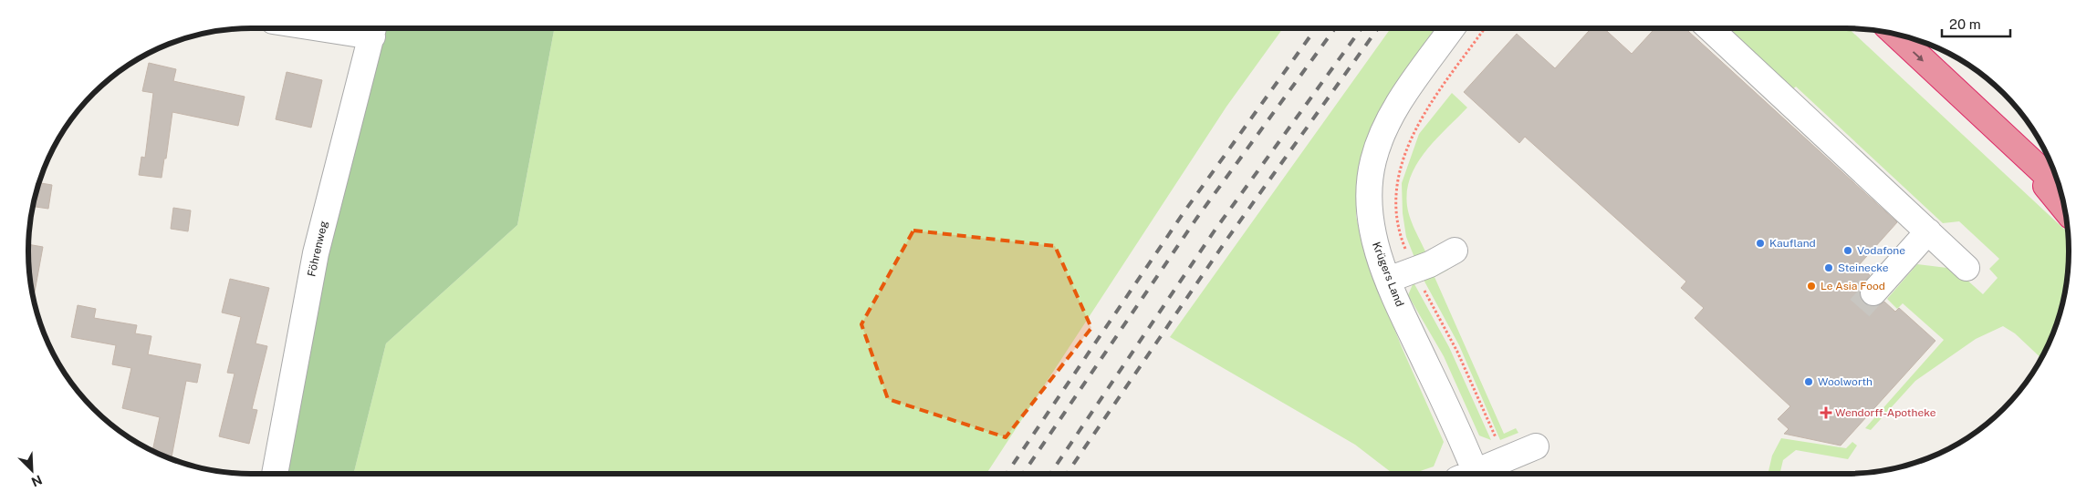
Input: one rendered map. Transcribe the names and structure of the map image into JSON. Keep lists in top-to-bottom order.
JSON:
{
  "streets": {
    "street": ["Föhrenweg", "Krügers Land"]
  },
  "places": {
    "other": [
      "Kaufland",
      "Vodafone",
      "Steinecke",
      "Le Asia Food",
      "Woolworth"
    ],
    "health": ["Wendorff-Apotheke"]
  },
  "scale_bar": "20 m",
  "north": "bottom right"
}
